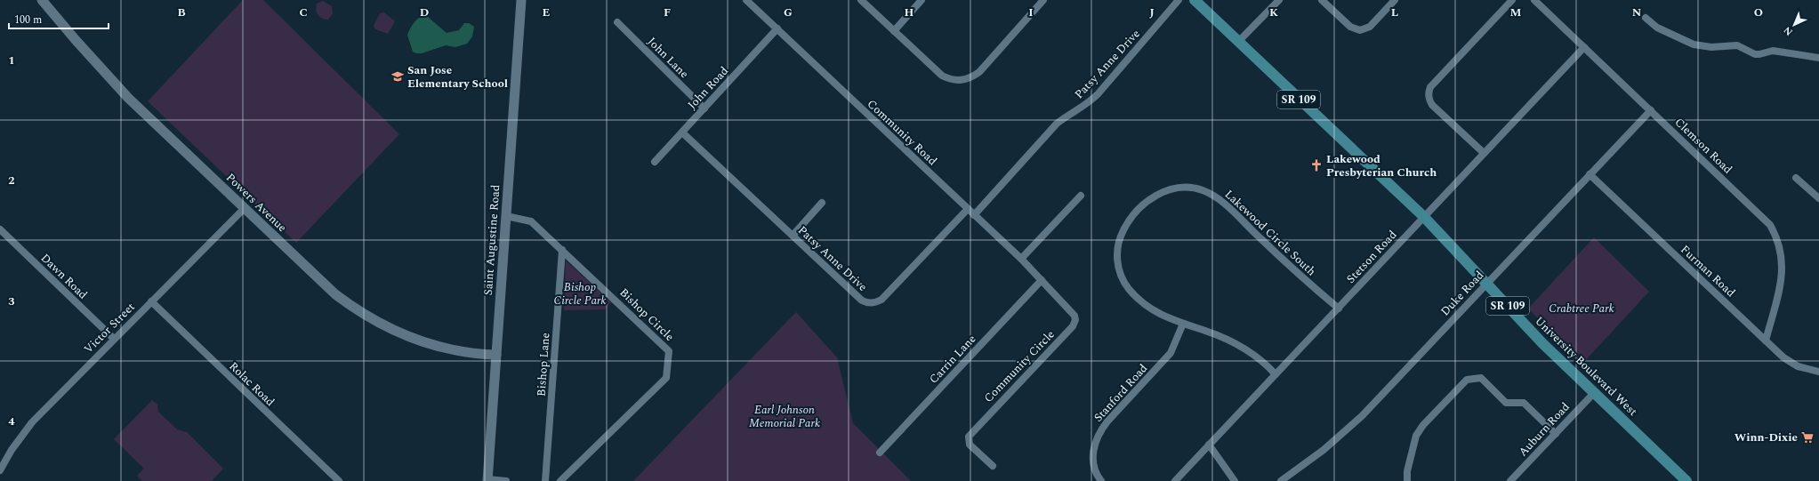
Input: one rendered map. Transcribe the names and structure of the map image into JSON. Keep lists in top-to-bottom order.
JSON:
{
  "streets": {
    "main road": ["SR 109", "University Boulevard West"],
    "street": [
      "John Lane",
      "Patsy Anne Drive",
      "John Road",
      "Community Road",
      "Clemson Road",
      "Powers Avenue",
      "Lakewood Circle South",
      "Saint Augustine Road",
      "Stetson Road",
      "Furman Road",
      "Dawn Road",
      "Duke Road",
      "Bishop Circle",
      "Victor Street",
      "Carrin Lane",
      "Bishop Lane",
      "Community Circle",
      "Rolac Road",
      "Stanford Road",
      "Auburn Road"
    ]
  },
  "crossings": [
    ["John Lane", "John Road"],
    ["Patsy Anne Drive", "John Road"],
    ["Patsy Anne Drive", "Community Road"],
    ["John Road", "Community Road"],
    ["Community Road", "Carrin Lane"],
    ["Community Road", "Community Circle"],
    ["Clemson Road", "Stetson Road"],
    ["Clemson Road", "Furman Road"],
    ["Clemson Road", "Duke Road"],
    ["Powers Avenue", "Saint Augustine Road"],
    ["Powers Avenue", "Victor Street"],
    ["Lakewood Circle South", "Stetson Road"],
    ["Lakewood Circle South", "Stanford Road"],
    ["Saint Augustine Road", "Bishop Circle"],
    ["Stetson Road", "University Boulevard West"],
    ["Furman Road", "Duke Road"],
    ["Dawn Road", "Victor Street"],
    ["Duke Road", "University Boulevard West"],
    ["Bishop Circle", "Bishop Lane"],
    ["Victor Street", "Rolac Road"],
    ["Carrin Lane", "Community Circle"],
    ["University Boulevard West", "Auburn Road"]
  ],
  "parks": ["Bishop Circle Park", "Crabtree Park", "Earl Johnson Memorial Park"],
  "places": {
    "school or university": ["San Jose Elementary School"],
    "church": ["Lakewood Presbyterian Church"],
    "supermarket": ["Winn-Dixie"]
  },
  "scale_bar": "100 m",
  "north": "bottom left",
  "grid": {
    "columns": [
      "B",
      "C",
      "D",
      "E",
      "F",
      "G",
      "H",
      "I",
      "J",
      "K",
      "L",
      "M",
      "N",
      "O"
    ],
    "rows": [
      "1",
      "2",
      "3",
      "4"
    ]
  }
}
